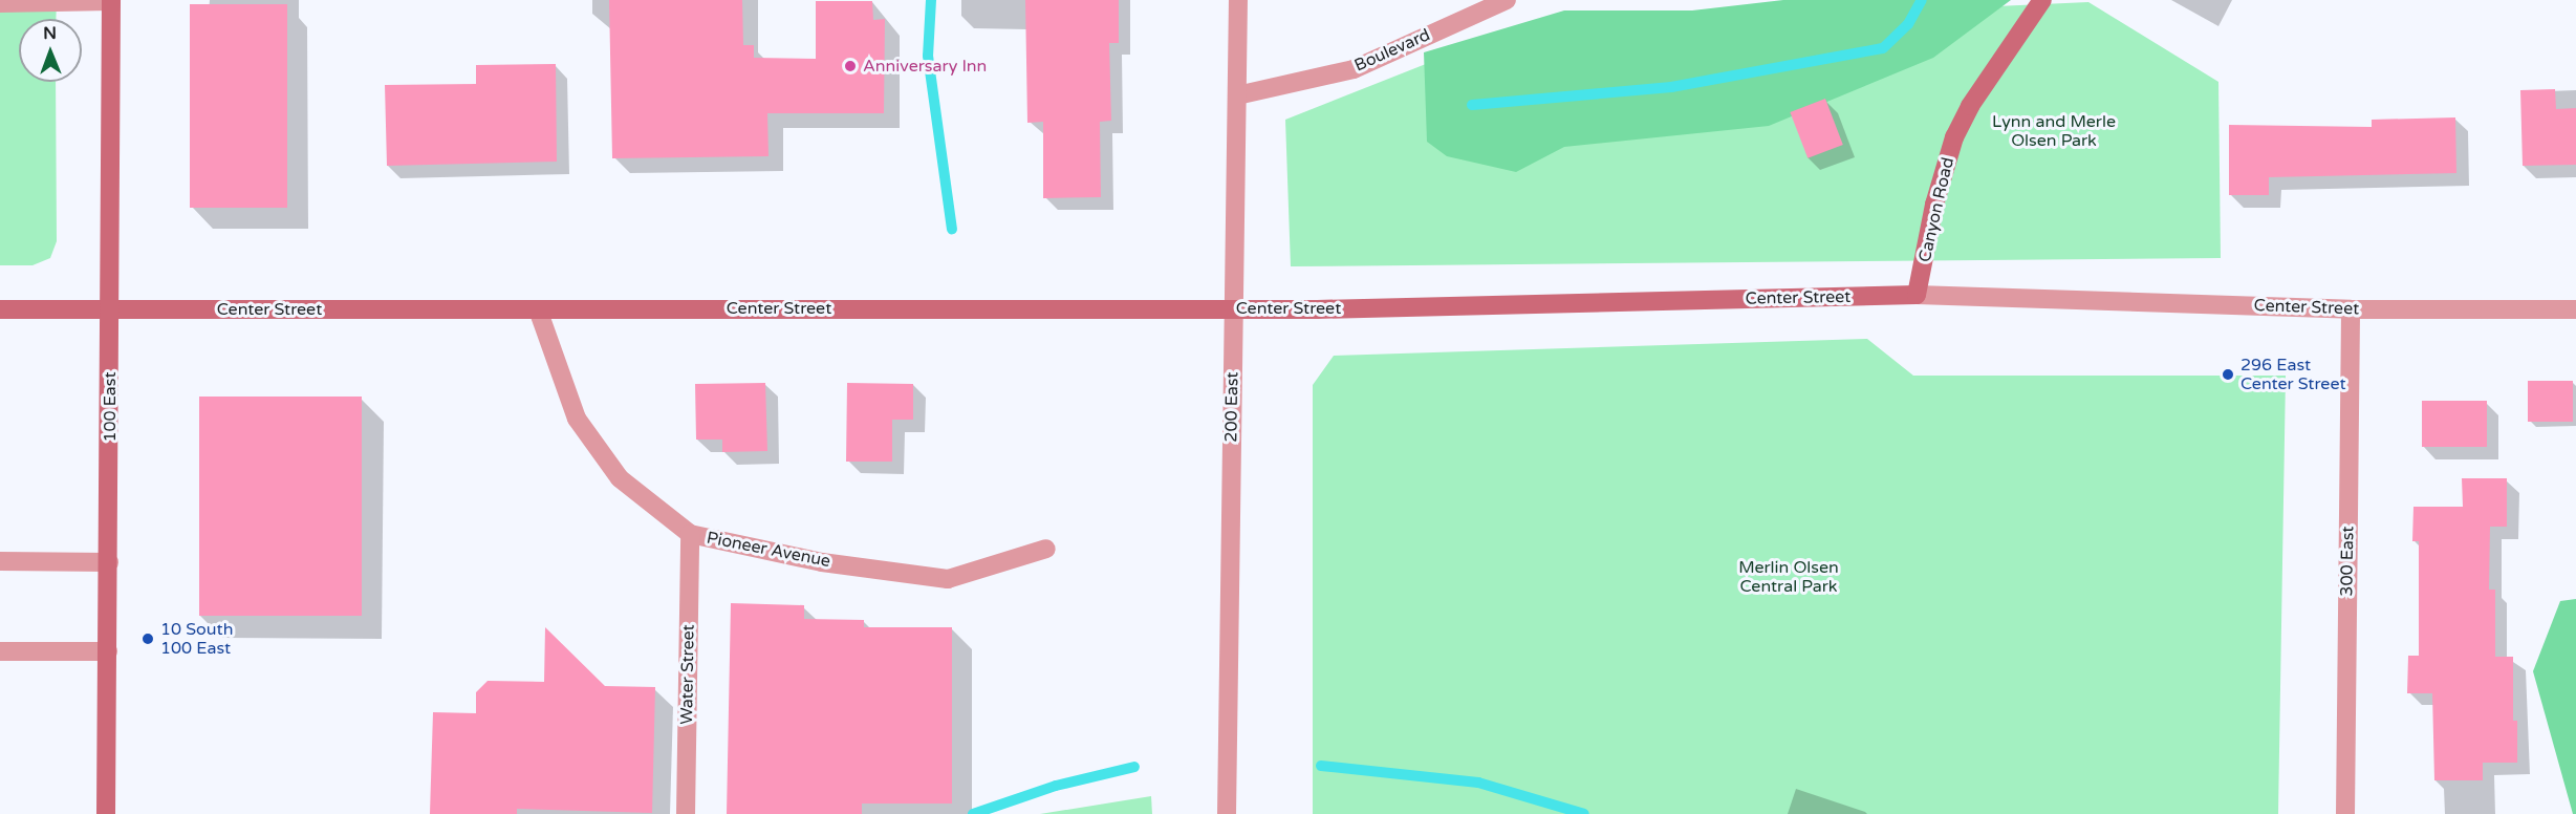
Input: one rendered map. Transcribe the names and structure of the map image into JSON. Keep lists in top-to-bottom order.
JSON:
{
  "streets": {
    "main road": ["Canyon Road", "Center Street", "100 East"],
    "street": [
      "Boulevard",
      "200 East",
      "Pioneer Avenue",
      "300 East",
      "Water Street"
    ]
  },
  "crossings": [
    ["Boulevard", "200 East"],
    ["Canyon Road", "Center Street"],
    ["Center Street", "100 East"],
    ["Center Street", "200 East"],
    ["Center Street", "Pioneer Avenue"],
    ["Center Street", "300 East"],
    ["Pioneer Avenue", "Water Street"]
  ],
  "parks": ["Lynn and Merle Olsen Park", "Merlin Olsen Central Park"],
  "places": ["Anniversary Inn", "296 East Center Street", "10 South 100 East"],
  "north": "top"
}
